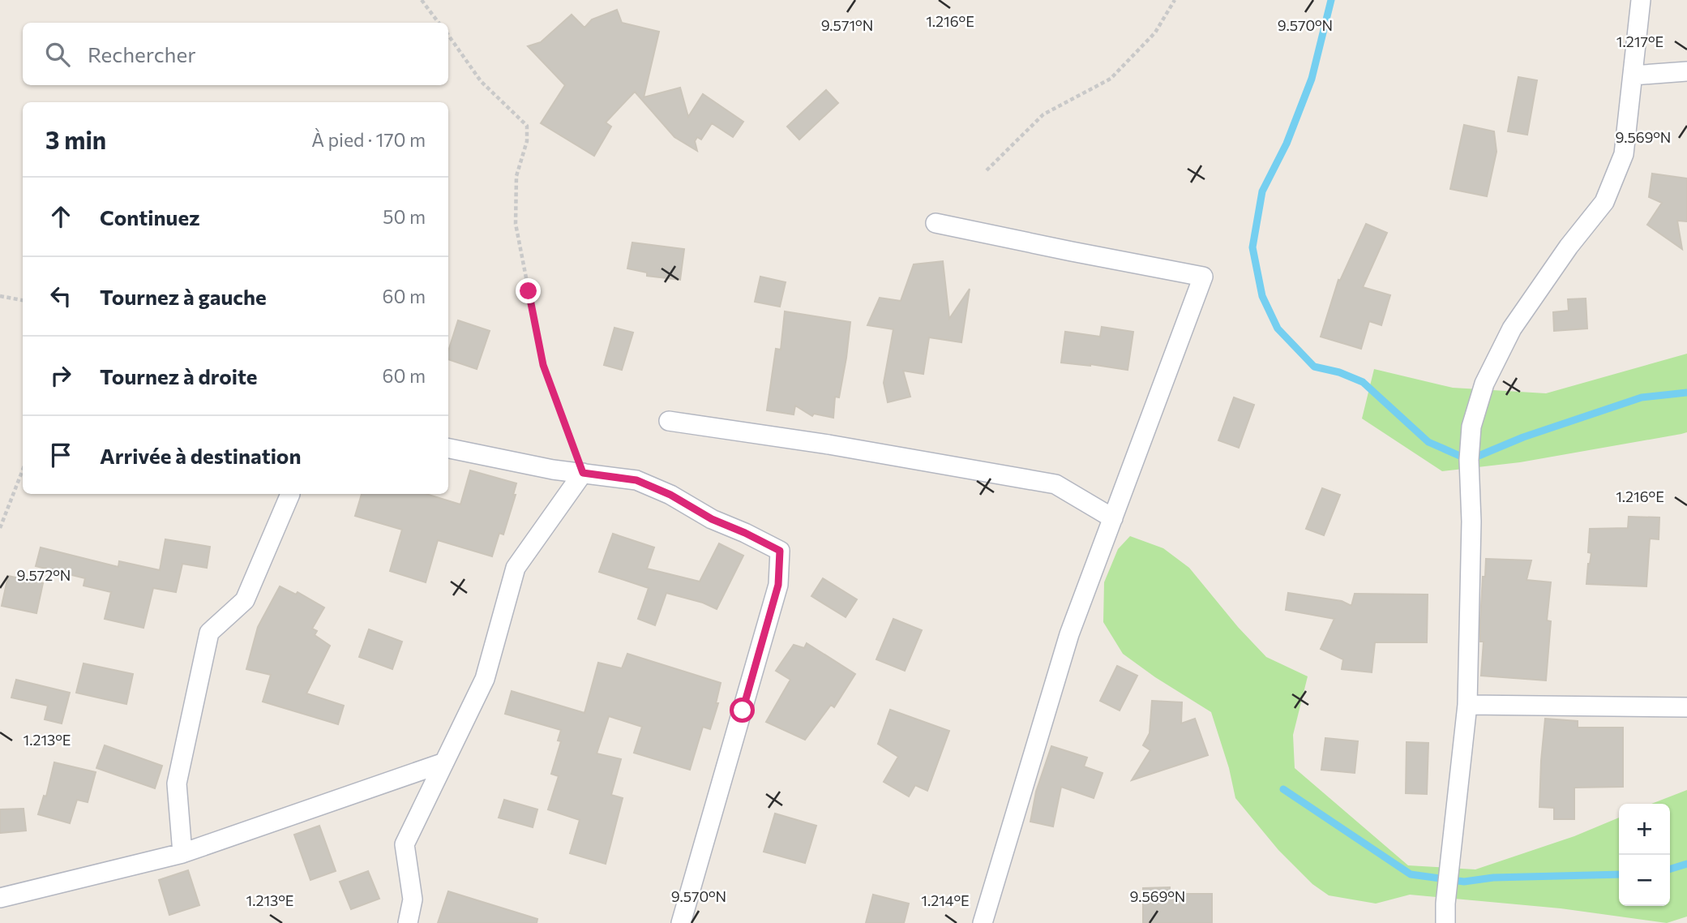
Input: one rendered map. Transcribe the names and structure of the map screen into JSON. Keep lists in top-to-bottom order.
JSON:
{
  "page": {
    "search": "Rechercher",
    "heading": ["3 min", "À pied · 170 m"],
    "list": [
      ["Continuez", "50 m"],
      ["Tournez à gauche", "60 m"],
      ["Tournez à droite", "60 m"],
      "Arrivée à destination"
    ],
    "map_buttons": ["+", "−"]
  },
  "coordinates": [
    "1.216°E",
    "9.571°N",
    "9.570°N",
    "1.217°E",
    "9.569°N",
    "9.572°N",
    "1.213°E",
    "1.214°E"
  ]
}
